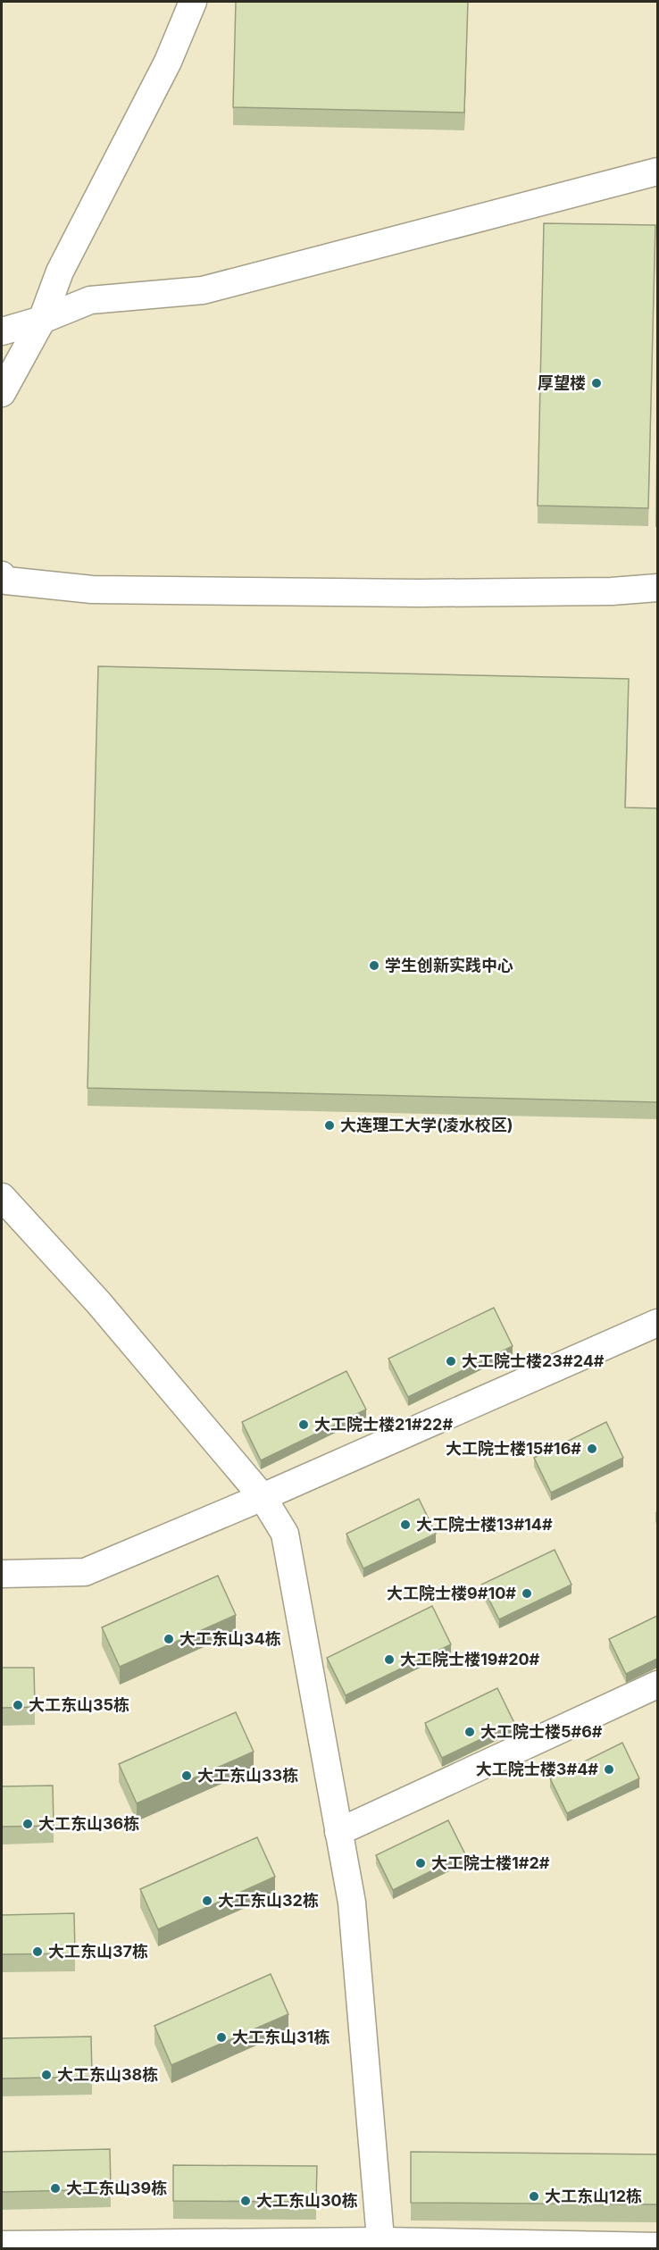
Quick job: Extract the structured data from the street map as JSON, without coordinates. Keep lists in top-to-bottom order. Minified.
{"places":["厚望楼","学生创新实践中心","大连理工大学(凌水校区)","大工院士楼23#24#","大工院士楼21#22#","大工院士楼15#16#","大工院士楼13#14#","大工院士楼9#10#","大工东山34栋","大工院士楼19#20#","大工东山35栋","大工院士楼5#6#","大工院士楼3#4#","大工东山33栋","大工东山36栋","大工院士楼1#2#","大工东山32栋","大工东山37栋","大工东山31栋","大工东山38栋","大工东山39栋","大工东山12栋","大工东山30栋"]}
